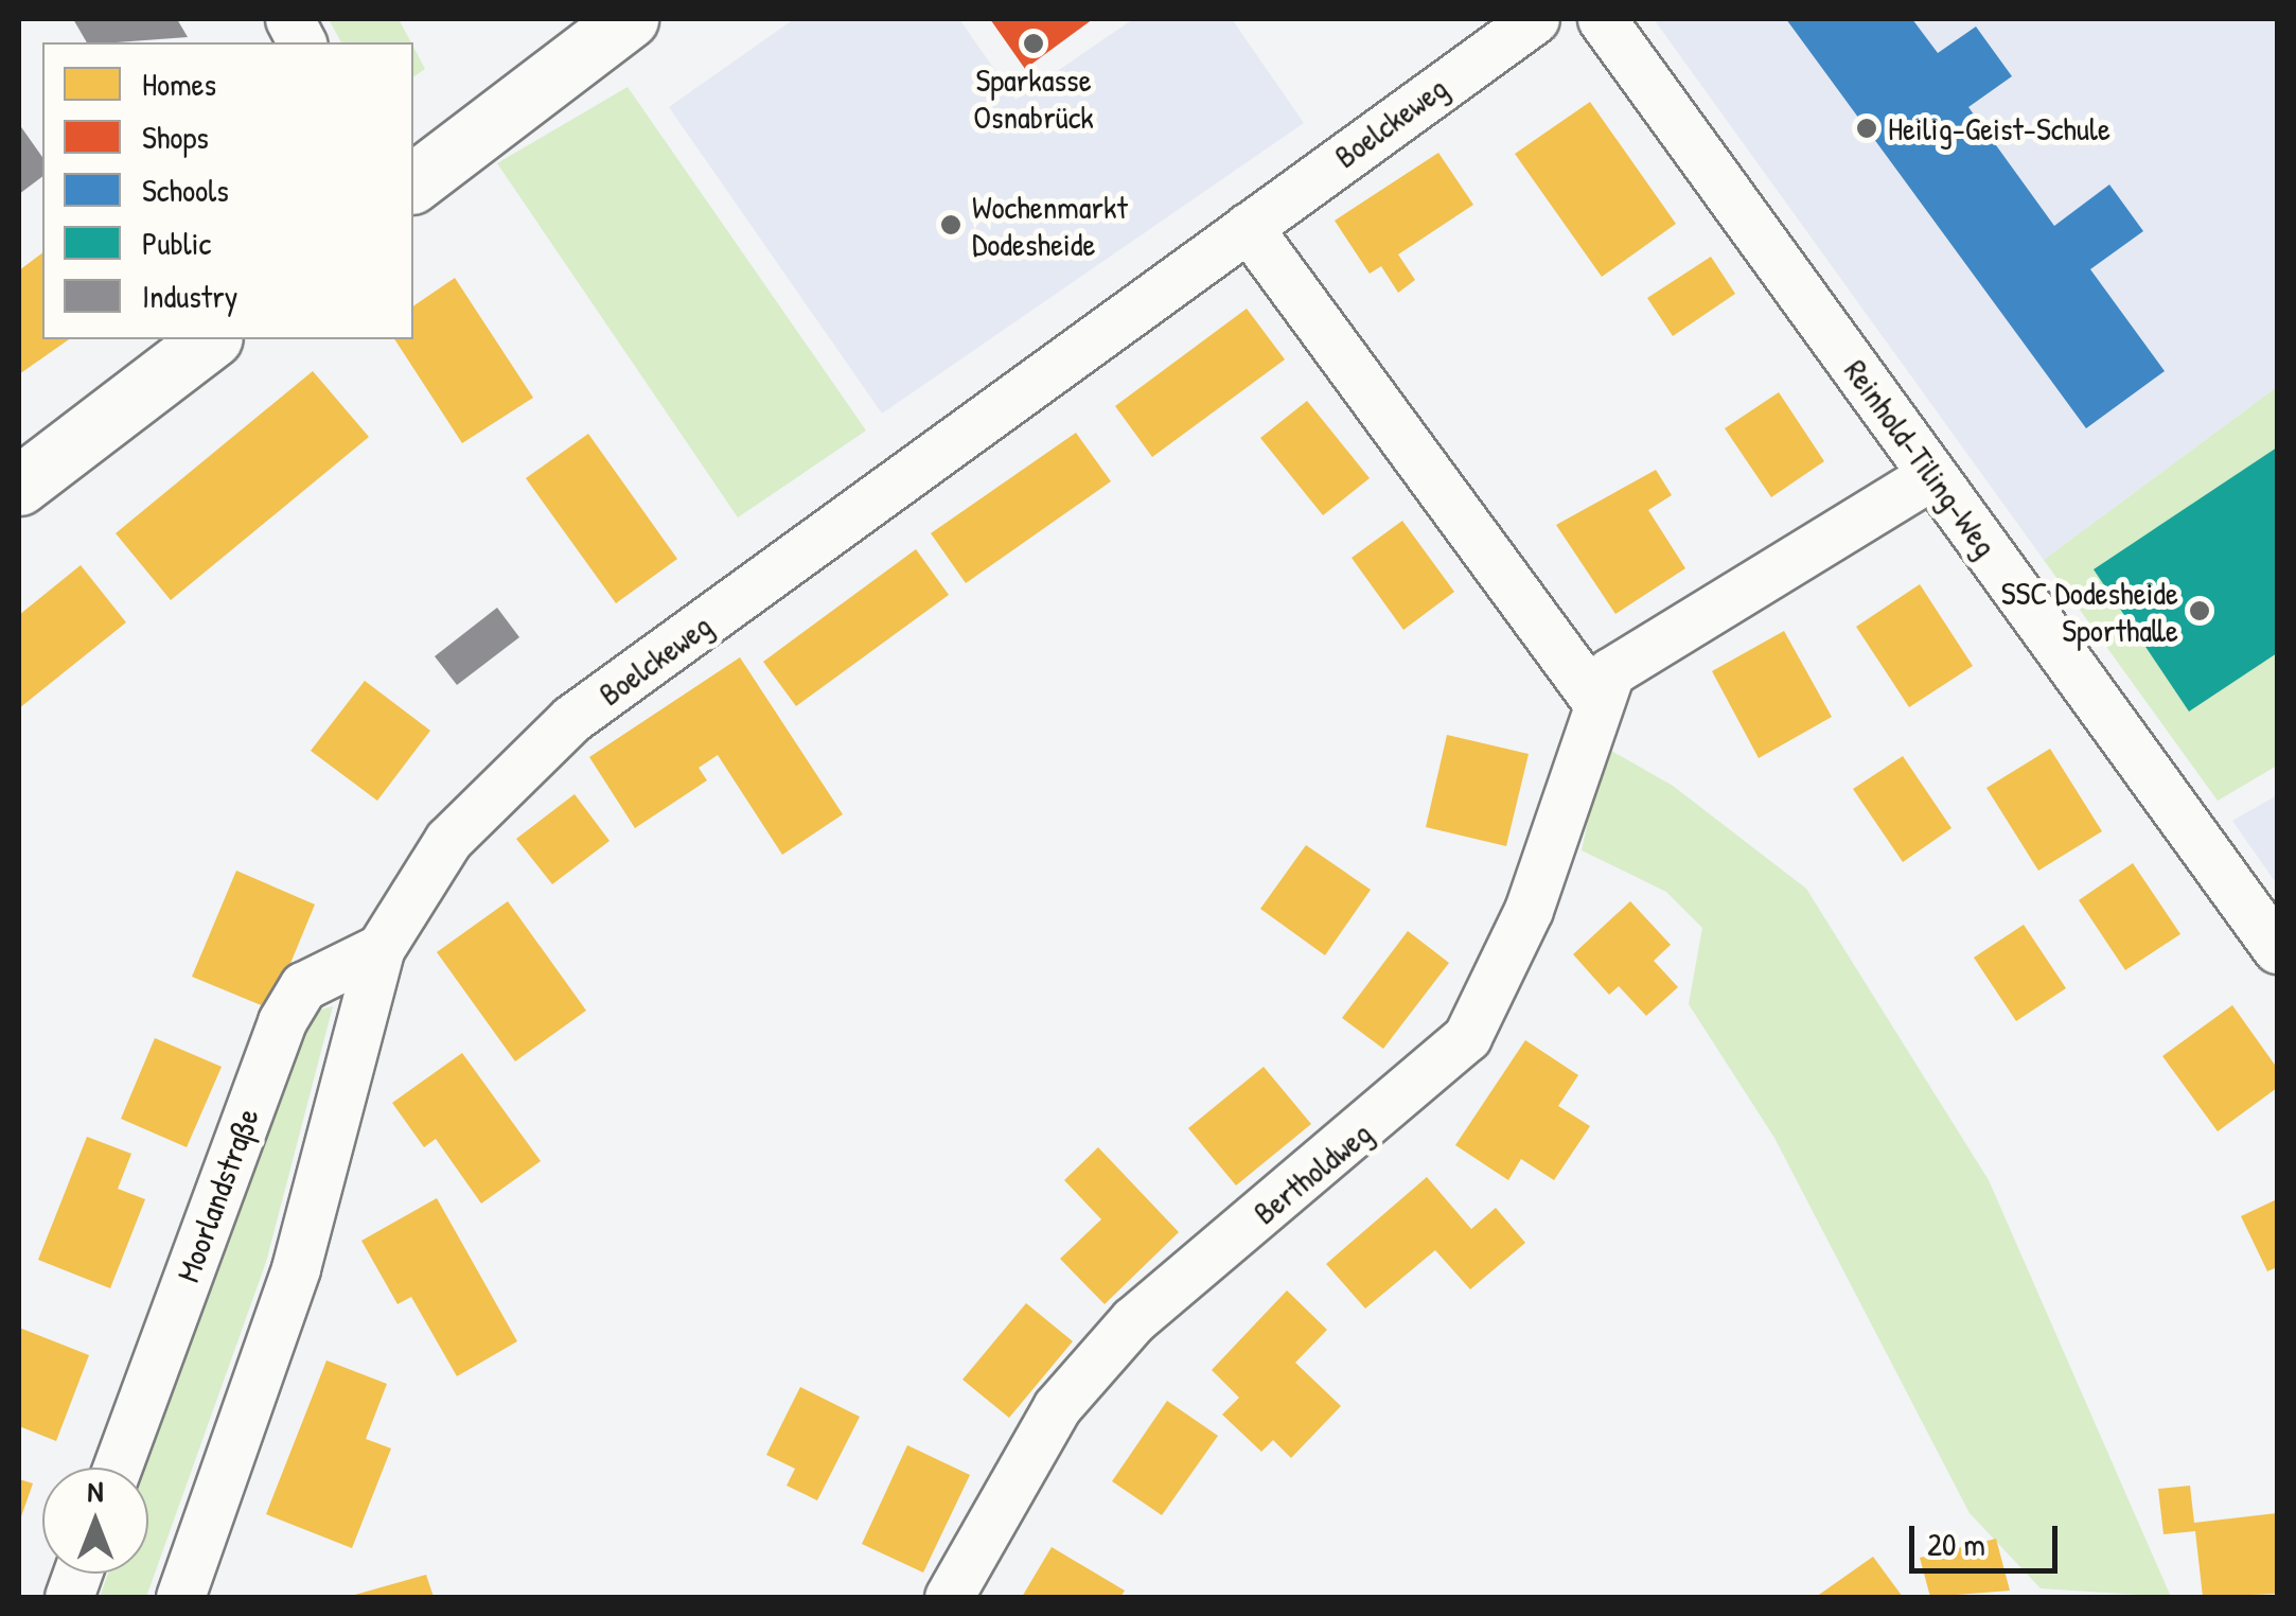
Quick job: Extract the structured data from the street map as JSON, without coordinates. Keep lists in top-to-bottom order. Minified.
{"streets":{"street":["Boelckeweg","Reinhold-Tiling-Weg","Bertholdweg","Moorlandstraße"]},"crossings":[["Boelckeweg","Moorlandstraße"],["Reinhold-Tiling-Weg","Bertholdweg"]],"places":["Sparkasse Osnabrück","Heilig-Geist-Schule","Wochenmarkt Dodesheide","SSC Dodesheide Sporthalle"],"legend":["Homes","Shops","Schools","Public","Industry"],"scale_bar":"20 m","north":"top"}
